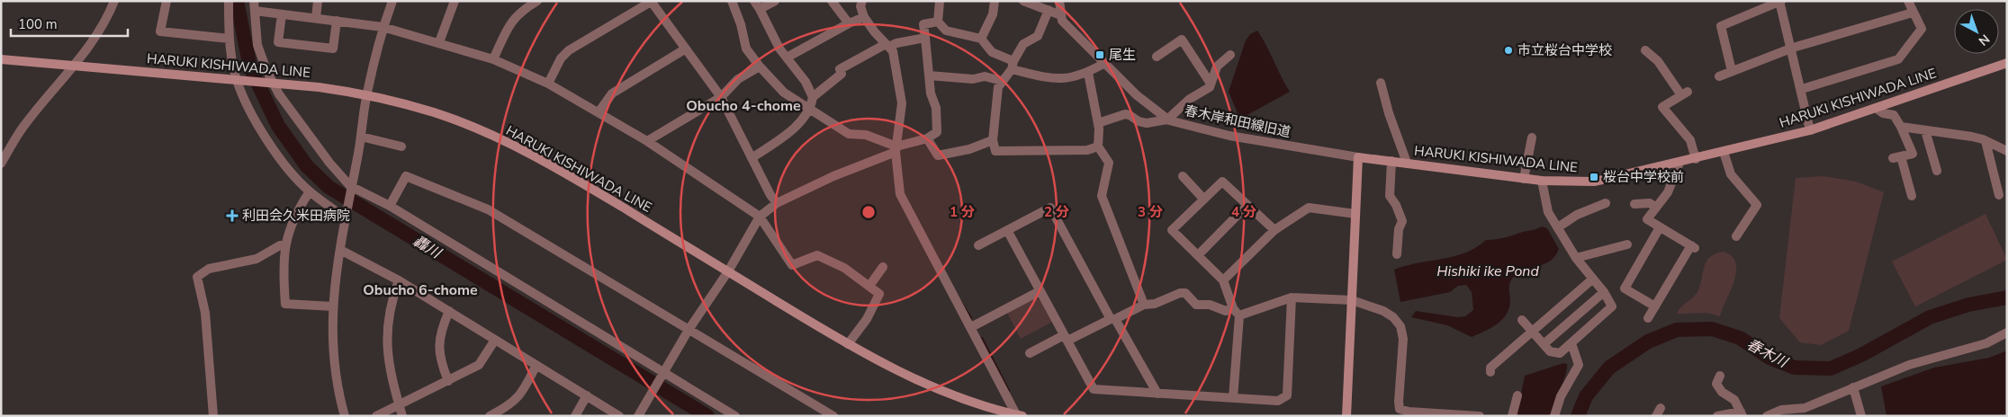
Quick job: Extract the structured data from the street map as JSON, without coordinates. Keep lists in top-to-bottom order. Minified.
{"streets":{"main road":["HARUKI KISHIWADA LINE"],"street":["春木岸和田線旧道"]},"crossings":[["HARUKI KISHIWADA LINE","春木岸和田線旧道"]],"districts":["Obucho 4-chome","Obucho 6-chome"],"water":["轟川","Hishiki ike Pond","春木川"],"places":{"other":["市立桜台中学校"],"transit":["尾生","桜台中学校前"],"health":["利田会久米田病院"]},"scale_bar":"100 m","north":"bottom right","rings":["1 分","2 分","3 分","4 分"]}
